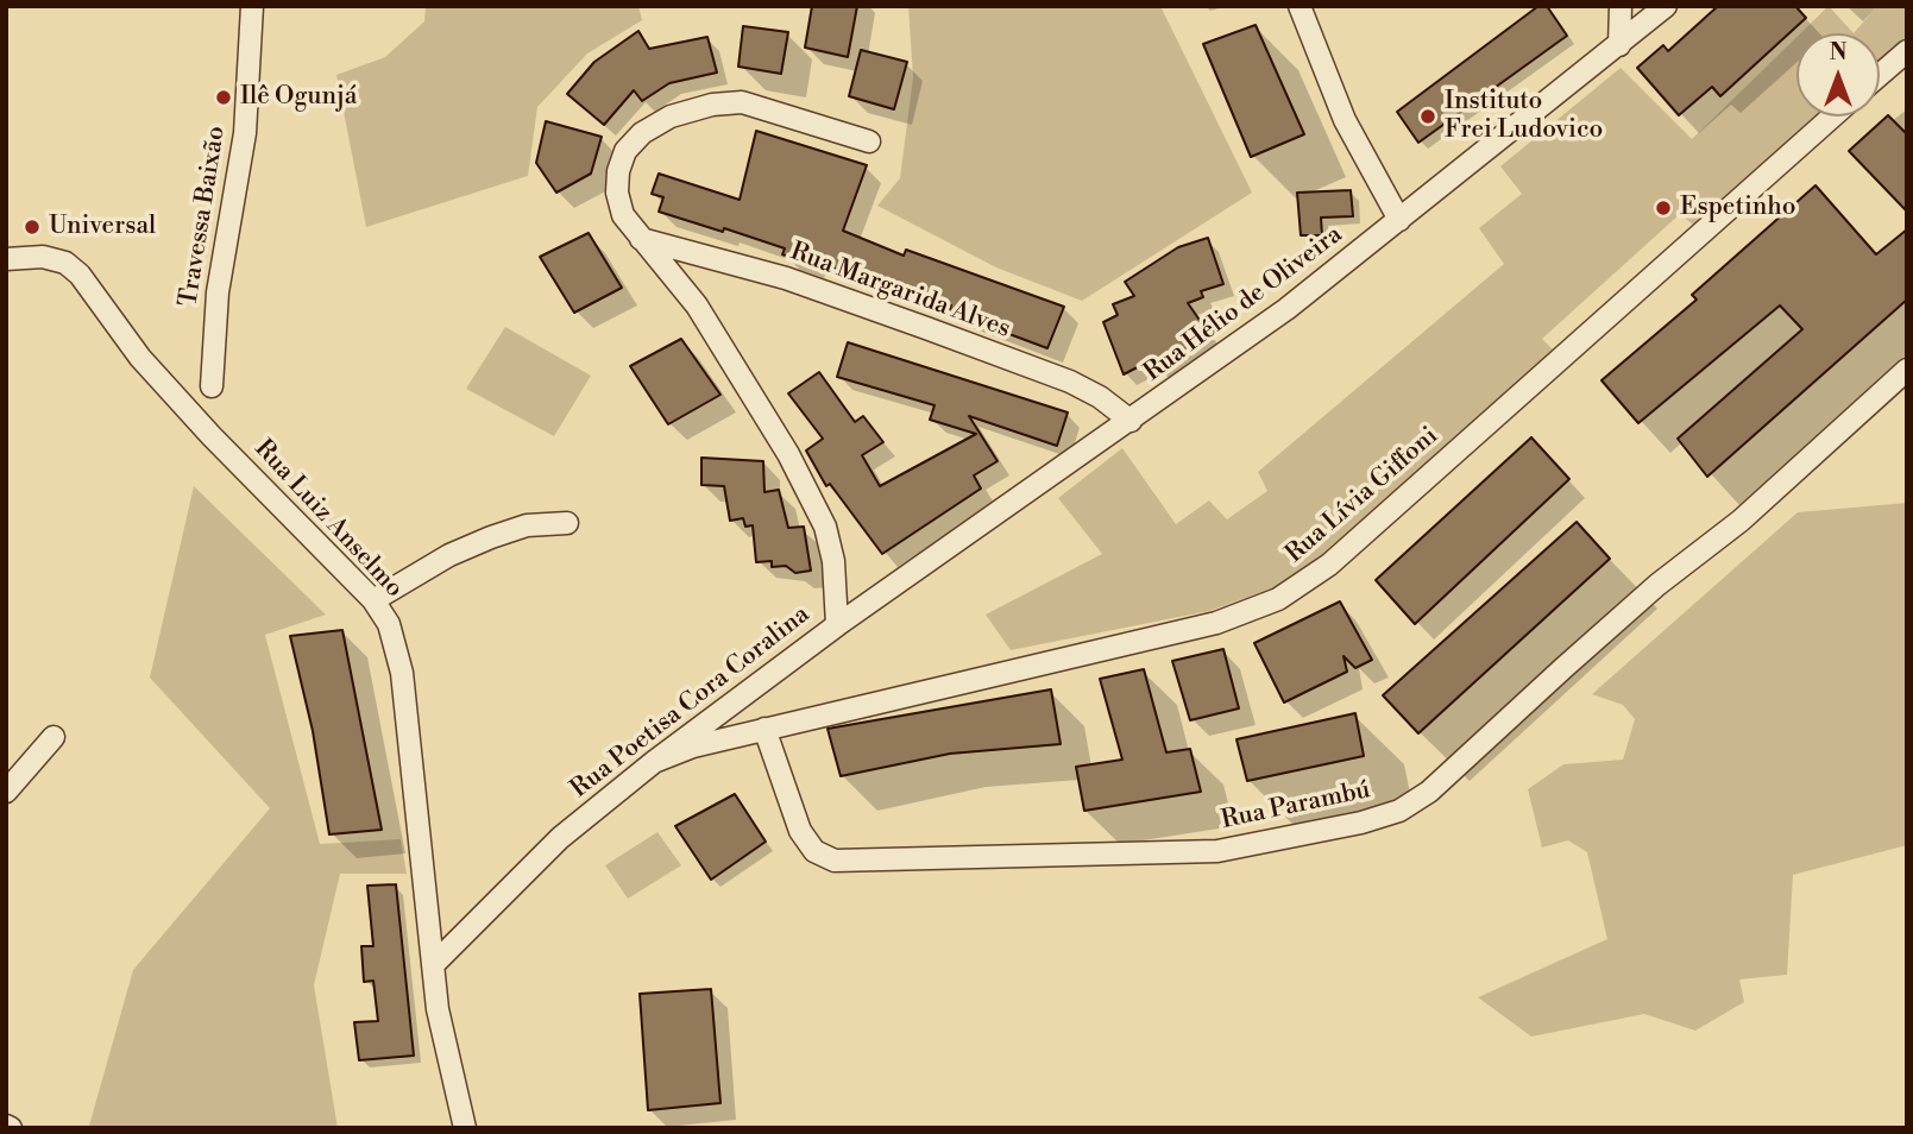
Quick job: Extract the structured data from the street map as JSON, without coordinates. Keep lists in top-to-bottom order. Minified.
{"streets":{"street":["Travessa Baixão","Rua Margarida Alves","Rua Hélio de Oliveira","Rua Lívia Giffoni","Rua Luiz Anselmo","Rua Poetisa Cora Coralina","Rua Parambú"]},"crossings":[["Rua Margarida Alves","Rua Hélio de Oliveira"],["Rua Margarida Alves","Rua Poetisa Cora Coralina"],["Rua Hélio de Oliveira","Rua Poetisa Cora Coralina"],["Rua Lívia Giffoni","Rua Poetisa Cora Coralina"],["Rua Lívia Giffoni","Rua Parambú"],["Rua Luiz Anselmo","Rua Poetisa Cora Coralina"]],"places":["Ilê Ogunjá","Instituto Frei Ludovico","Espetinho","Universal"],"north":"top"}
